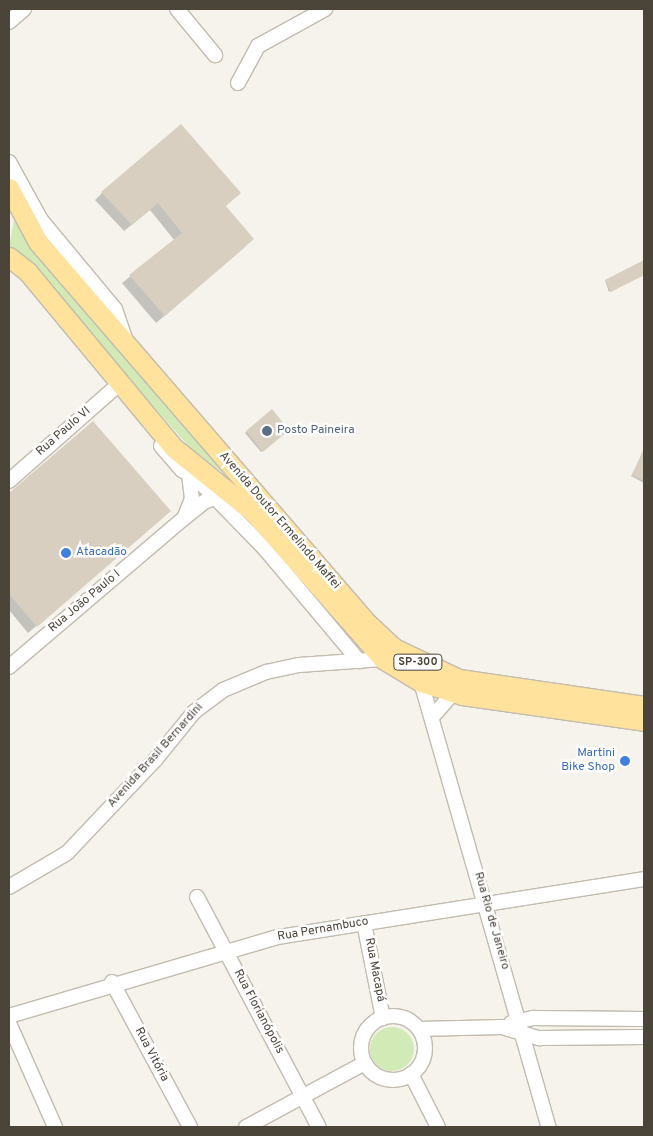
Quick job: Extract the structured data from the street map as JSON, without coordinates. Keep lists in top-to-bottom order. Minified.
{"streets":{"main road":["Avenida Doutor Ermelindo Maffei","SP-300"],"street":["Rua Paulo VI","Rua João Paulo I","Avenida Brasil Bernardini","Rua Rio de Janeiro","Rua Pernambuco","Rua Macapá","Rua Florianópolis","Rua Vitória"]},"crossings":[["Rua Paulo VI","Avenida Doutor Ermelindo Maffei"],["Avenida Doutor Ermelindo Maffei","Rua João Paulo I"],["Avenida Doutor Ermelindo Maffei","Avenida Brasil Bernardini"],["Avenida Doutor Ermelindo Maffei","Rua Rio de Janeiro"],["Rua Rio de Janeiro","Rua Pernambuco"],["Rua Pernambuco","Rua Macapá"],["Rua Pernambuco","Rua Florianópolis"],["Rua Pernambuco","Rua Vitória"]],"places":["Posto Paineira","Atacadão","Martini Bike Shop"]}
